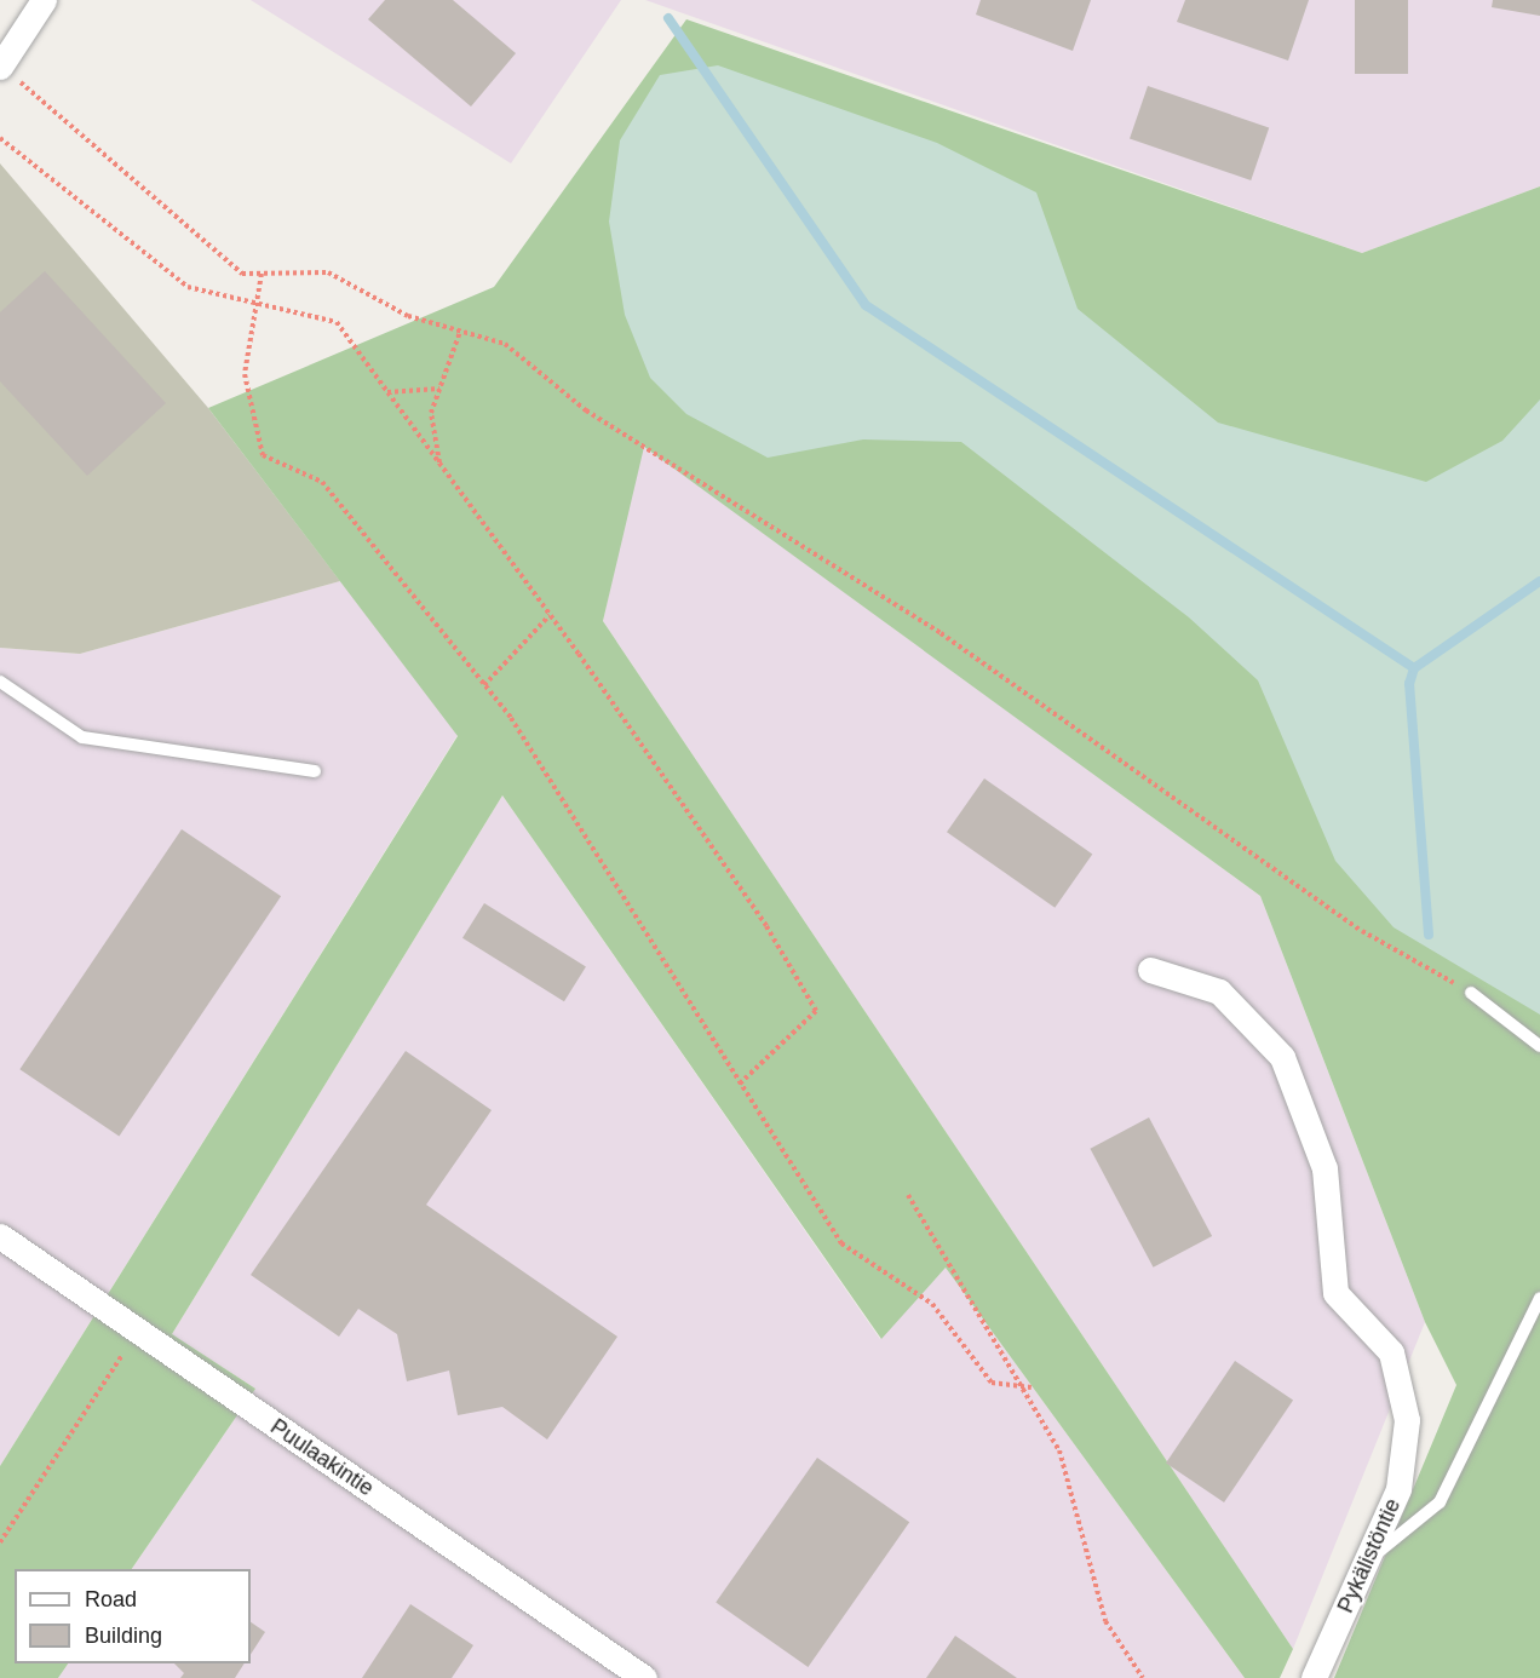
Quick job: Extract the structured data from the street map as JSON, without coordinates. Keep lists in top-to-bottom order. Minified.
{"streets":{"street":["Puulaakintie","Pykälistöntie"]},"legend":["Road","Building"]}
